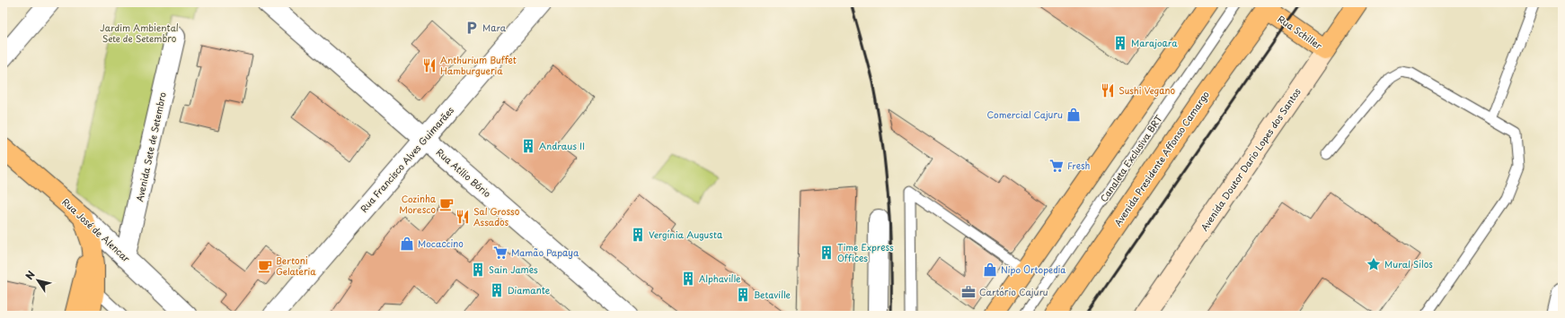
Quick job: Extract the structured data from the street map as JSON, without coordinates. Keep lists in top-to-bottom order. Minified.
{"streets":{"main road":["Rua Schiller","Avenida Presidente Affonso Camargo","Avenida Doutor Dario Lopes dos Santos","Rua José de Alencar"],"street":["Avenida Sete de Setembro","Rua Francisco Alves Guimarães","Rua Atílio Bório"],"lane":["Canaleta Exclusiva BRT"]},"crossings":[["Rua Schiller","Avenida Presidente Affonso Camargo"],["Rua Schiller","Avenida Doutor Dario Lopes dos Santos"],["Avenida Sete de Setembro","Rua José de Alencar"],["Rua Francisco Alves Guimarães","Rua Atílio Bório"]],"parks":["Jardim Ambiental Sete de Setembro"],"places":{"parking":["Mara"],"building":["Marajoara","Andraus II","Vergínia Augusta","Time Express Offices","Sain James","Alphaville","Diamante","Betaville"],"restaurant":["Anthurium Buffet Hamburgueria","Sushi Vegano","Sal Grosso Assados"],"shop":["Comercial Cajuru","Mocaccino","Nipo Ortopedia"],"supermarket":["Fresh","Mamão Papaya"],"cafe":["Cozinha Moresco","Bertoni Gelateria"],"place":["Mural Silos"],"office":["Cartório Cajuru"]},"north":"top left"}
